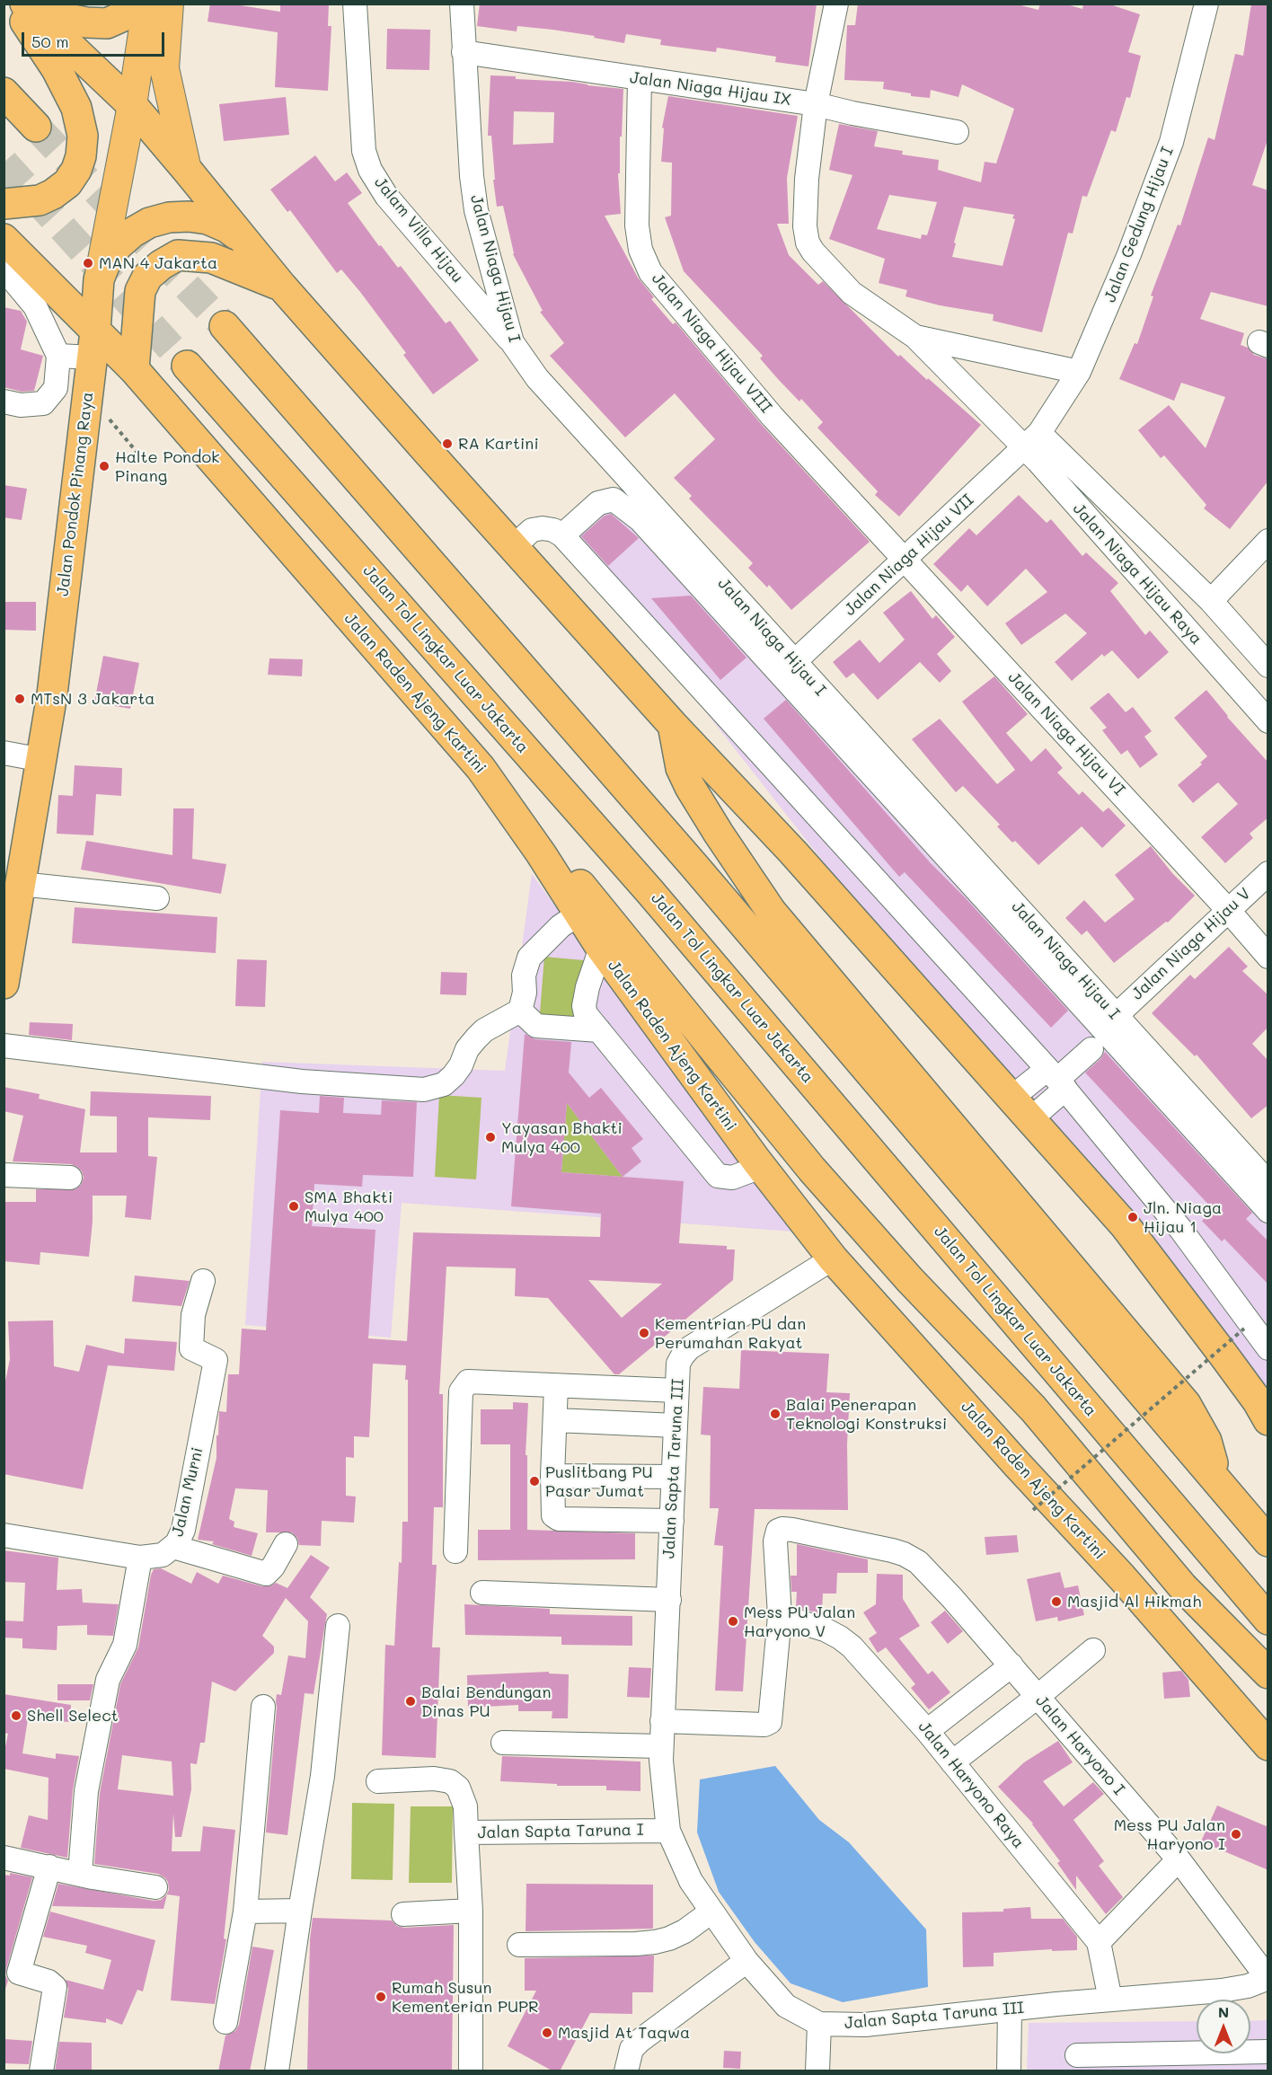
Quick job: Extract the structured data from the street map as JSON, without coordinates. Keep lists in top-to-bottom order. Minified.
{"streets":{"highway":["Jalan Pondok Pinang Raya","Jalan Tol Lingkar Luar Jakarta","Jalan Raden Ajeng Kartini"],"street":["Jalan Niaga Hijau IX","Jalan Gedung Hijau I","Jalam Villa Hijau","Jalan Niaga Hijau I","Jalan Niaga Hijau VIII","Jalan Niaga Hijau VII","Jalan Niaga Hijau Raya","Jalan Niaga Hijau VI","Jalan Niaga Hijau V","Jalan Sapta Taruna III","Jalan Murni","Jalan Haryono I","Jalan Haryono Raya","Jalan Sapta Taruna I"]},"crossings":[["Jalan Niaga Hijau IX","Jalan Niaga Hijau I"],["Jalan Niaga Hijau IX","Jalan Niaga Hijau VIII"],["Jalan Gedung Hijau I","Jalan Niaga Hijau VII"],["Jalan Gedung Hijau I","Jalan Niaga Hijau Raya"],["Jalam Villa Hijau","Jalan Niaga Hijau I"],["Jalan Niaga Hijau I","Jalan Niaga Hijau VII"],["Jalan Niaga Hijau I","Jalan Niaga Hijau V"],["Jalan Niaga Hijau VIII","Jalan Niaga Hijau VII"],["Jalan Niaga Hijau VIII","Jalan Niaga Hijau VI"],["Jalan Pondok Pinang Raya","Jalan Raden Ajeng Kartini"],["Jalan Niaga Hijau VII","Jalan Niaga Hijau Raya"],["Jalan Niaga Hijau VII","Jalan Niaga Hijau VI"],["Jalan Raden Ajeng Kartini","Jalan Sapta Taruna III"],["Jalan Niaga Hijau VI","Jalan Niaga Hijau V"],["Jalan Sapta Taruna III","Jalan Haryono I"],["Jalan Sapta Taruna III","Jalan Haryono Raya"],["Jalan Sapta Taruna III","Jalan Sapta Taruna I"],["Jalan Haryono I","Jalan Haryono Raya"]],"places":["MAN 4 Jakarta","RA Kartini","Halte Pondok Pinang","MTsN 3 Jakarta","Yayasan Bhakti Mulya 400","SMA Bhakti Mulya 400","Jln. Niaga Hijau 1","Kementrian PU dan Perumahan Rakyat","Balai Penerapan Teknologi Konstruksi","Puslitbang PU Pasar Jumat","Masjid Al Hikmah","Mess PU Jalan Haryono V","Balai Bendungan Dinas PU","Shell Select","Mess PU Jalan Haryono I","Rumah Susun Kementerian PUPR","Masjid At Taqwa"],"scale_bar":"50 m","north":"top"}
